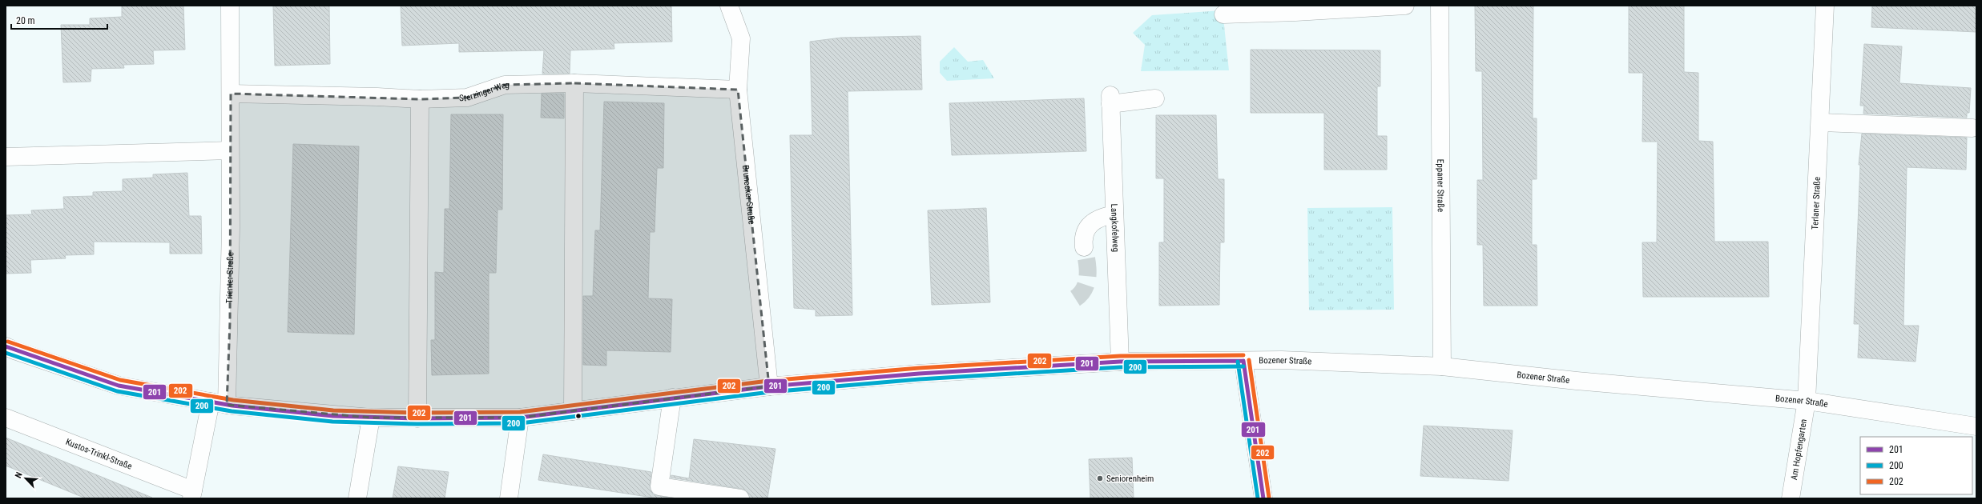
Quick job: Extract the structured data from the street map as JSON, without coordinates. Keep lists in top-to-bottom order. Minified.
{"streets":{"street":["Sterzinger Weg","Eppaner Straße","Brunecker Straße","Terlaner Straße","Langkofelweg","Trienter Straße","Bozener Straße","Am Hopfengarten","Kustos-Trinkl-Straße"]},"crossings":[["Sterzinger Weg","Brunecker Straße"],["Sterzinger Weg","Trienter Straße"],["Eppaner Straße","Bozener Straße"],["Brunecker Straße","Bozener Straße"],["Terlaner Straße","Bozener Straße"],["Terlaner Straße","Am Hopfengarten"],["Langkofelweg","Bozener Straße"],["Trienter Straße","Bozener Straße"],["Trienter Straße","Kustos-Trinkl-Straße"],["Bozener Straße","Am Hopfengarten"],["Bozener Straße","Kustos-Trinkl-Straße"]],"places":["Seniorenheim"],"lines":["transit line 202","transit line 201","transit line 200"],"legend":["201","200","202"],"scale_bar":"20 m","north":"top left"}
